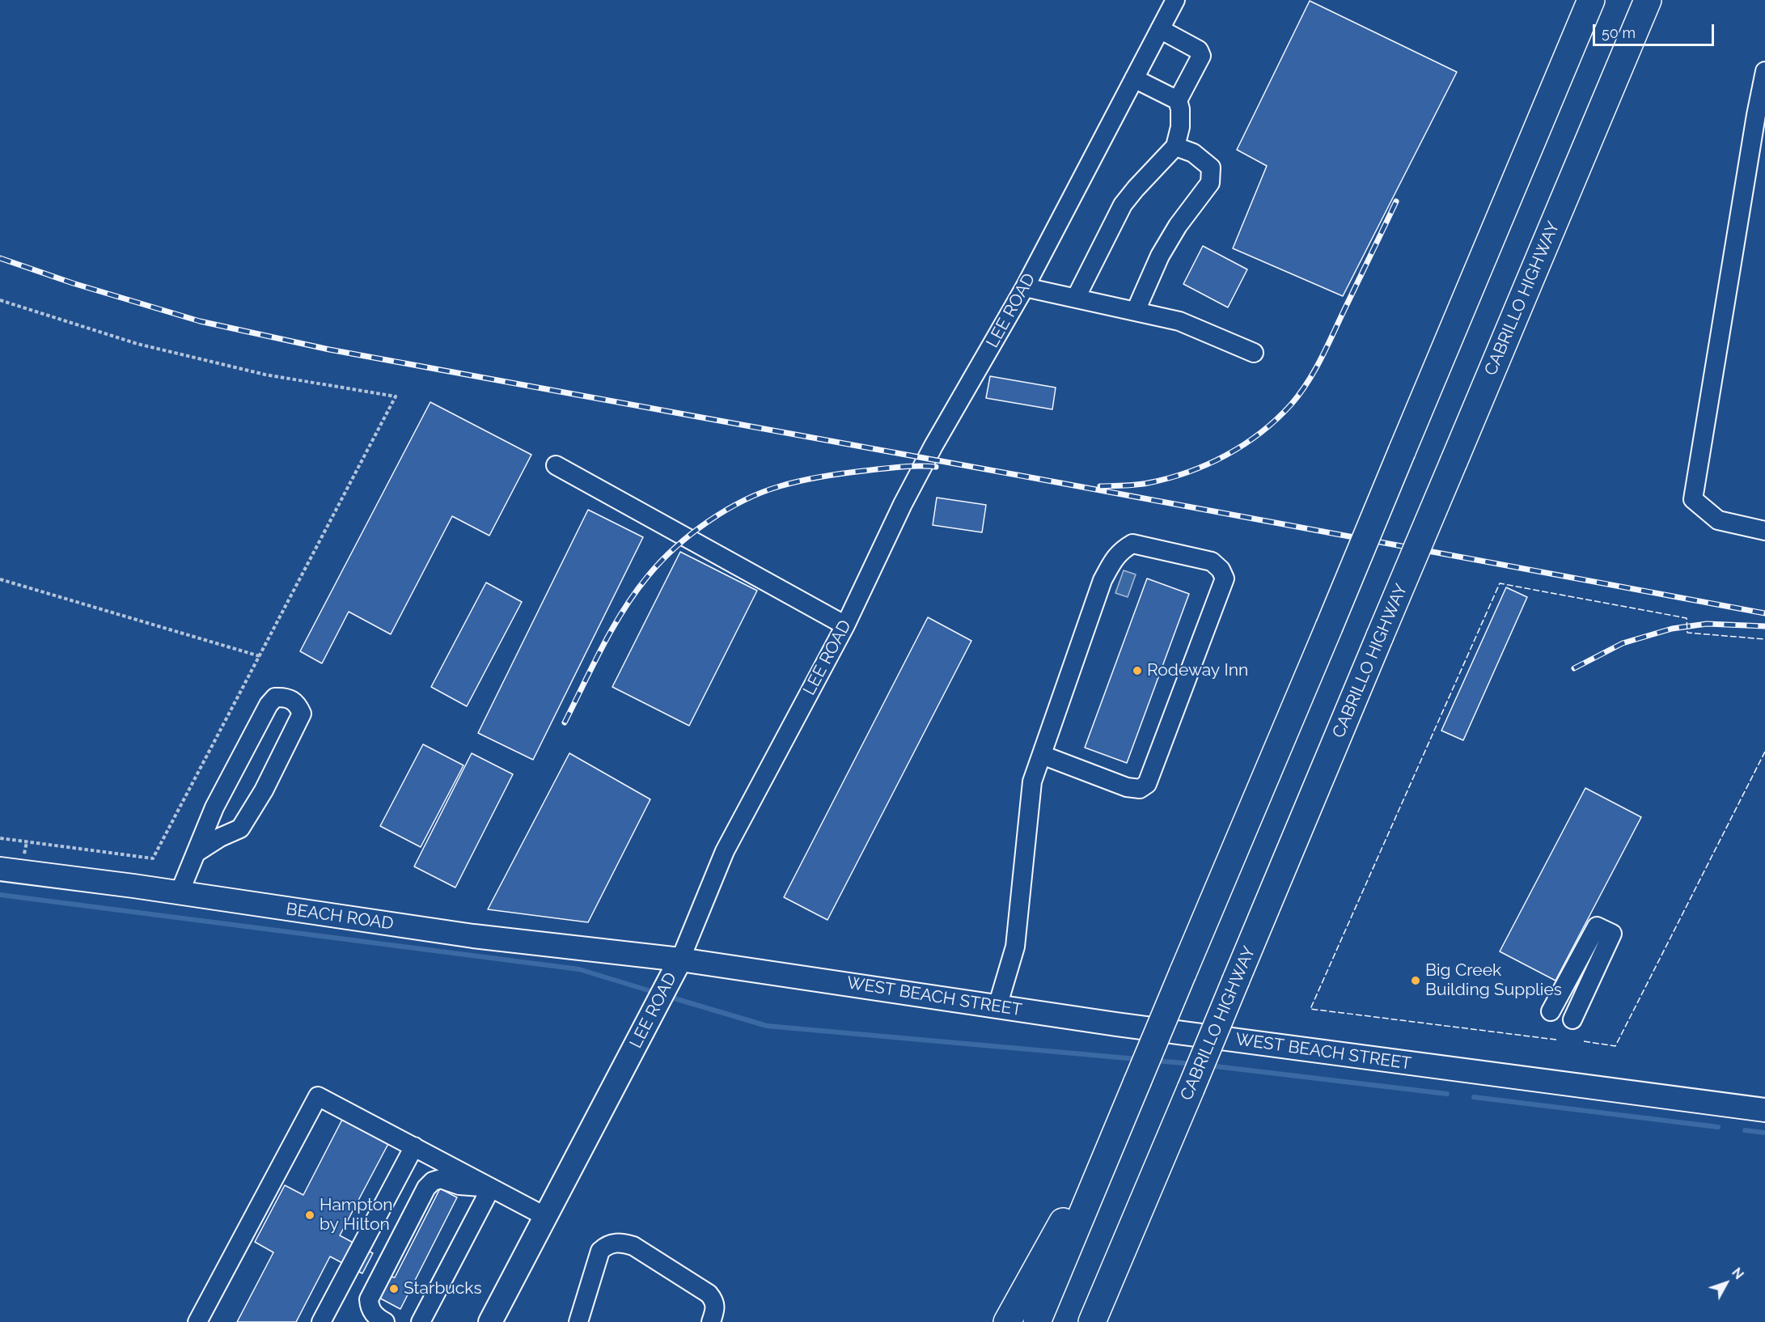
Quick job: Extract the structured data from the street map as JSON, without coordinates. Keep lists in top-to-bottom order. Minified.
{"streets":{"highway":["CABRILLO HIGHWAY"],"main road":["LEE ROAD","BEACH ROAD","WEST BEACH STREET"]},"crossings":[["LEE ROAD","BEACH ROAD"],["LEE ROAD","WEST BEACH STREET"],["BEACH ROAD","WEST BEACH STREET"]],"places":["Rodeway Inn","Big Creek Building Supplies","Hampton by Hilton","Starbucks"],"scale_bar":"50 m","north":"top right"}
